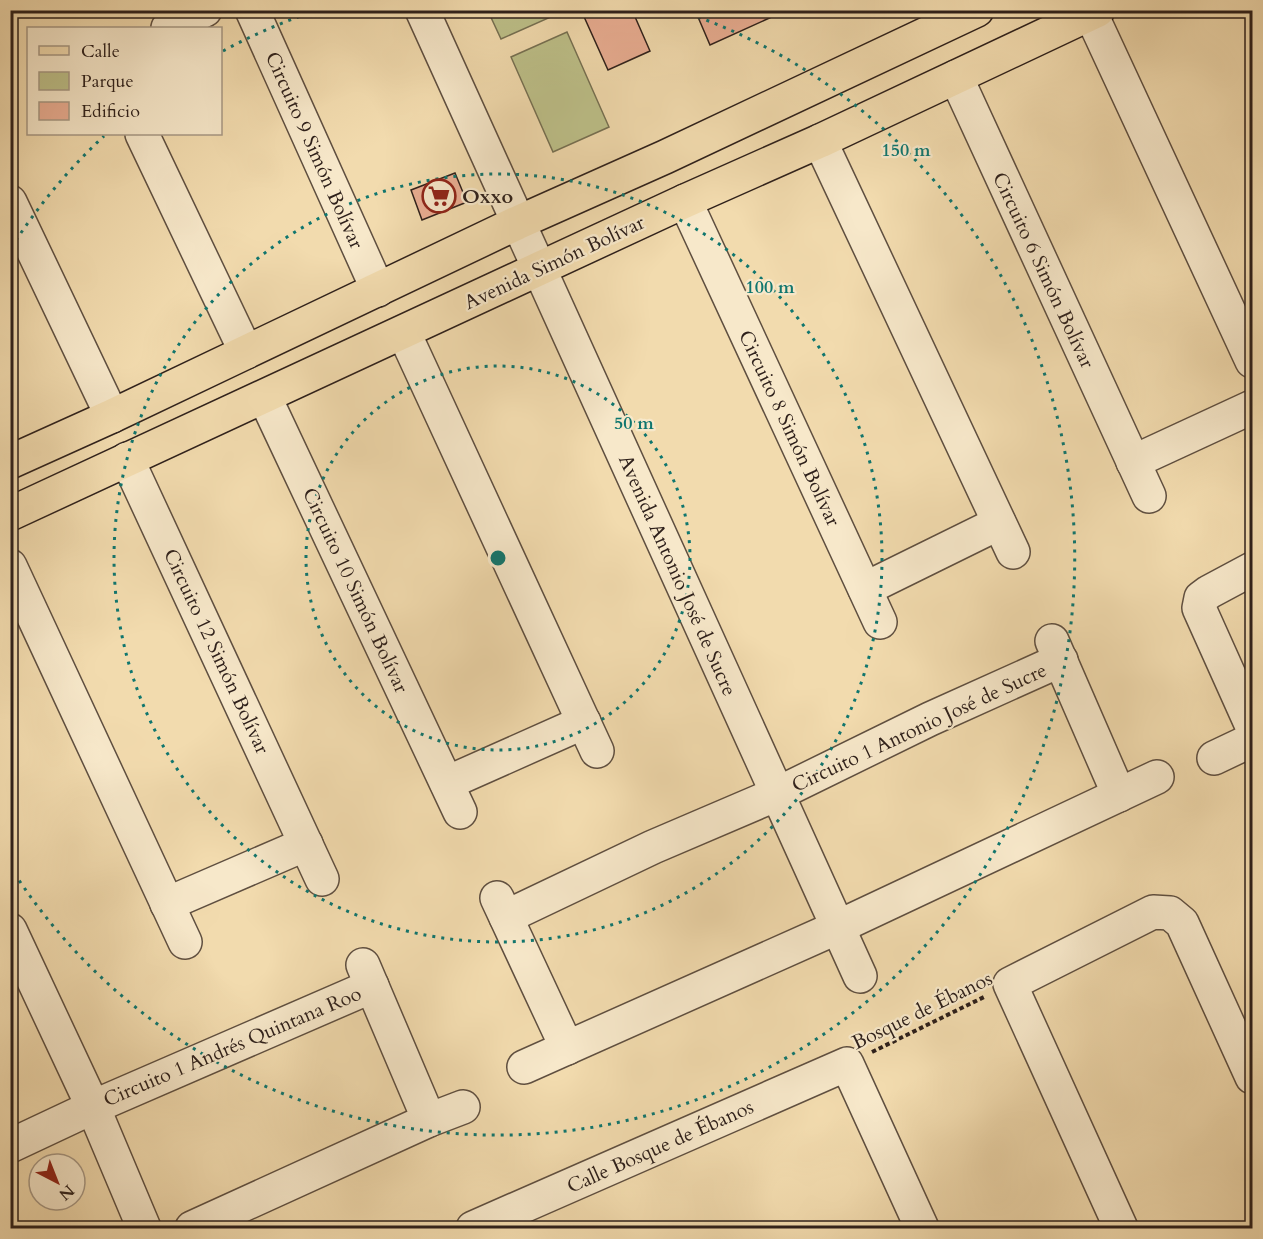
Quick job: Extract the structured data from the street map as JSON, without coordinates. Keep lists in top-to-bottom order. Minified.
{"streets":{"main road":["Avenida Simón Bolívar"],"street":["Circuito 9 Simón Bolívar","Circuito 6 Simón Bolívar","Circuito 8 Simón Bolívar","Avenida Antonio José de Sucre","Circuito 10 Simón Bolívar","Circuito 12 Simón Bolívar","Circuito 1 Antonio José de Sucre","Circuito 1 Andrés Quintana Roo","Calle Bosque de Ébanos"],"path":["Bosque de Ébanos"]},"crossings":[["Avenida Simón Bolívar","Circuito 6 Simón Bolívar"],["Avenida Simón Bolívar","Circuito 8 Simón Bolívar"],["Avenida Simón Bolívar","Avenida Antonio José de Sucre"],["Avenida Simón Bolívar","Circuito 10 Simón Bolívar"],["Avenida Simón Bolívar","Circuito 12 Simón Bolívar"],["Avenida Antonio José de Sucre","Circuito 1 Antonio José de Sucre"],["Bosque de Ébanos","Calle Bosque de Ébanos"]],"places":{"supermarket":["Oxxo"]},"legend":["Calle","Parque","Edificio"],"north":"bottom right","rings":["150 m","100 m","50 m"]}
